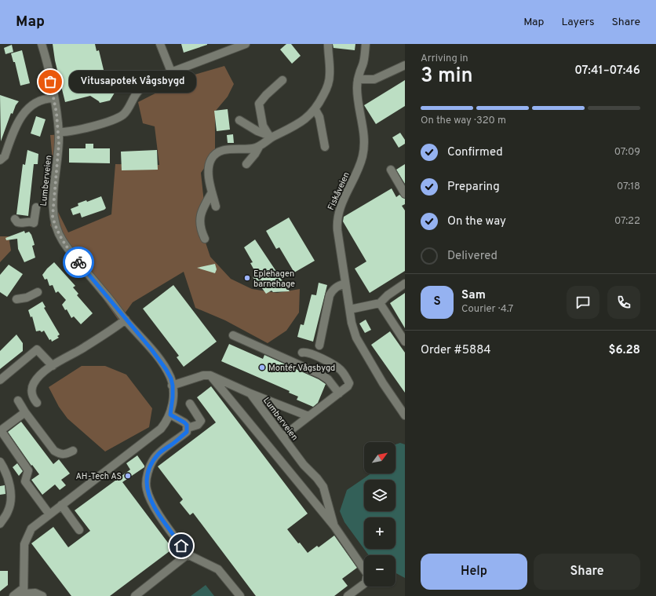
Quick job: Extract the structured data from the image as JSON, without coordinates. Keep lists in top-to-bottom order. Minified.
{"streets":{"street":["Lumberveien","Fiskåveien"]},"places":["Vitusapotek Vågsbygd","Eplehagen barnehage","Montér Vågsbygd","AH-Tech AS"],"north":"top right","page":{"header":"Map","nav":["Map","Layers","Share"],"heading":["3 min","Arriving in","07:41–07:46"],"panel":["Sam","Courier · 4.7","Order #5884","$6.28"],"bubble":"Vitusapotek Vågsbygd","bar":"On the way · 320 m","list":[["Confirmed","07:09"],["Preparing","07:18"],["On the way","07:22"],"Delivered"],"round":"S","map_buttons":["+","−"],"buttons":["Help","Share"]}}
